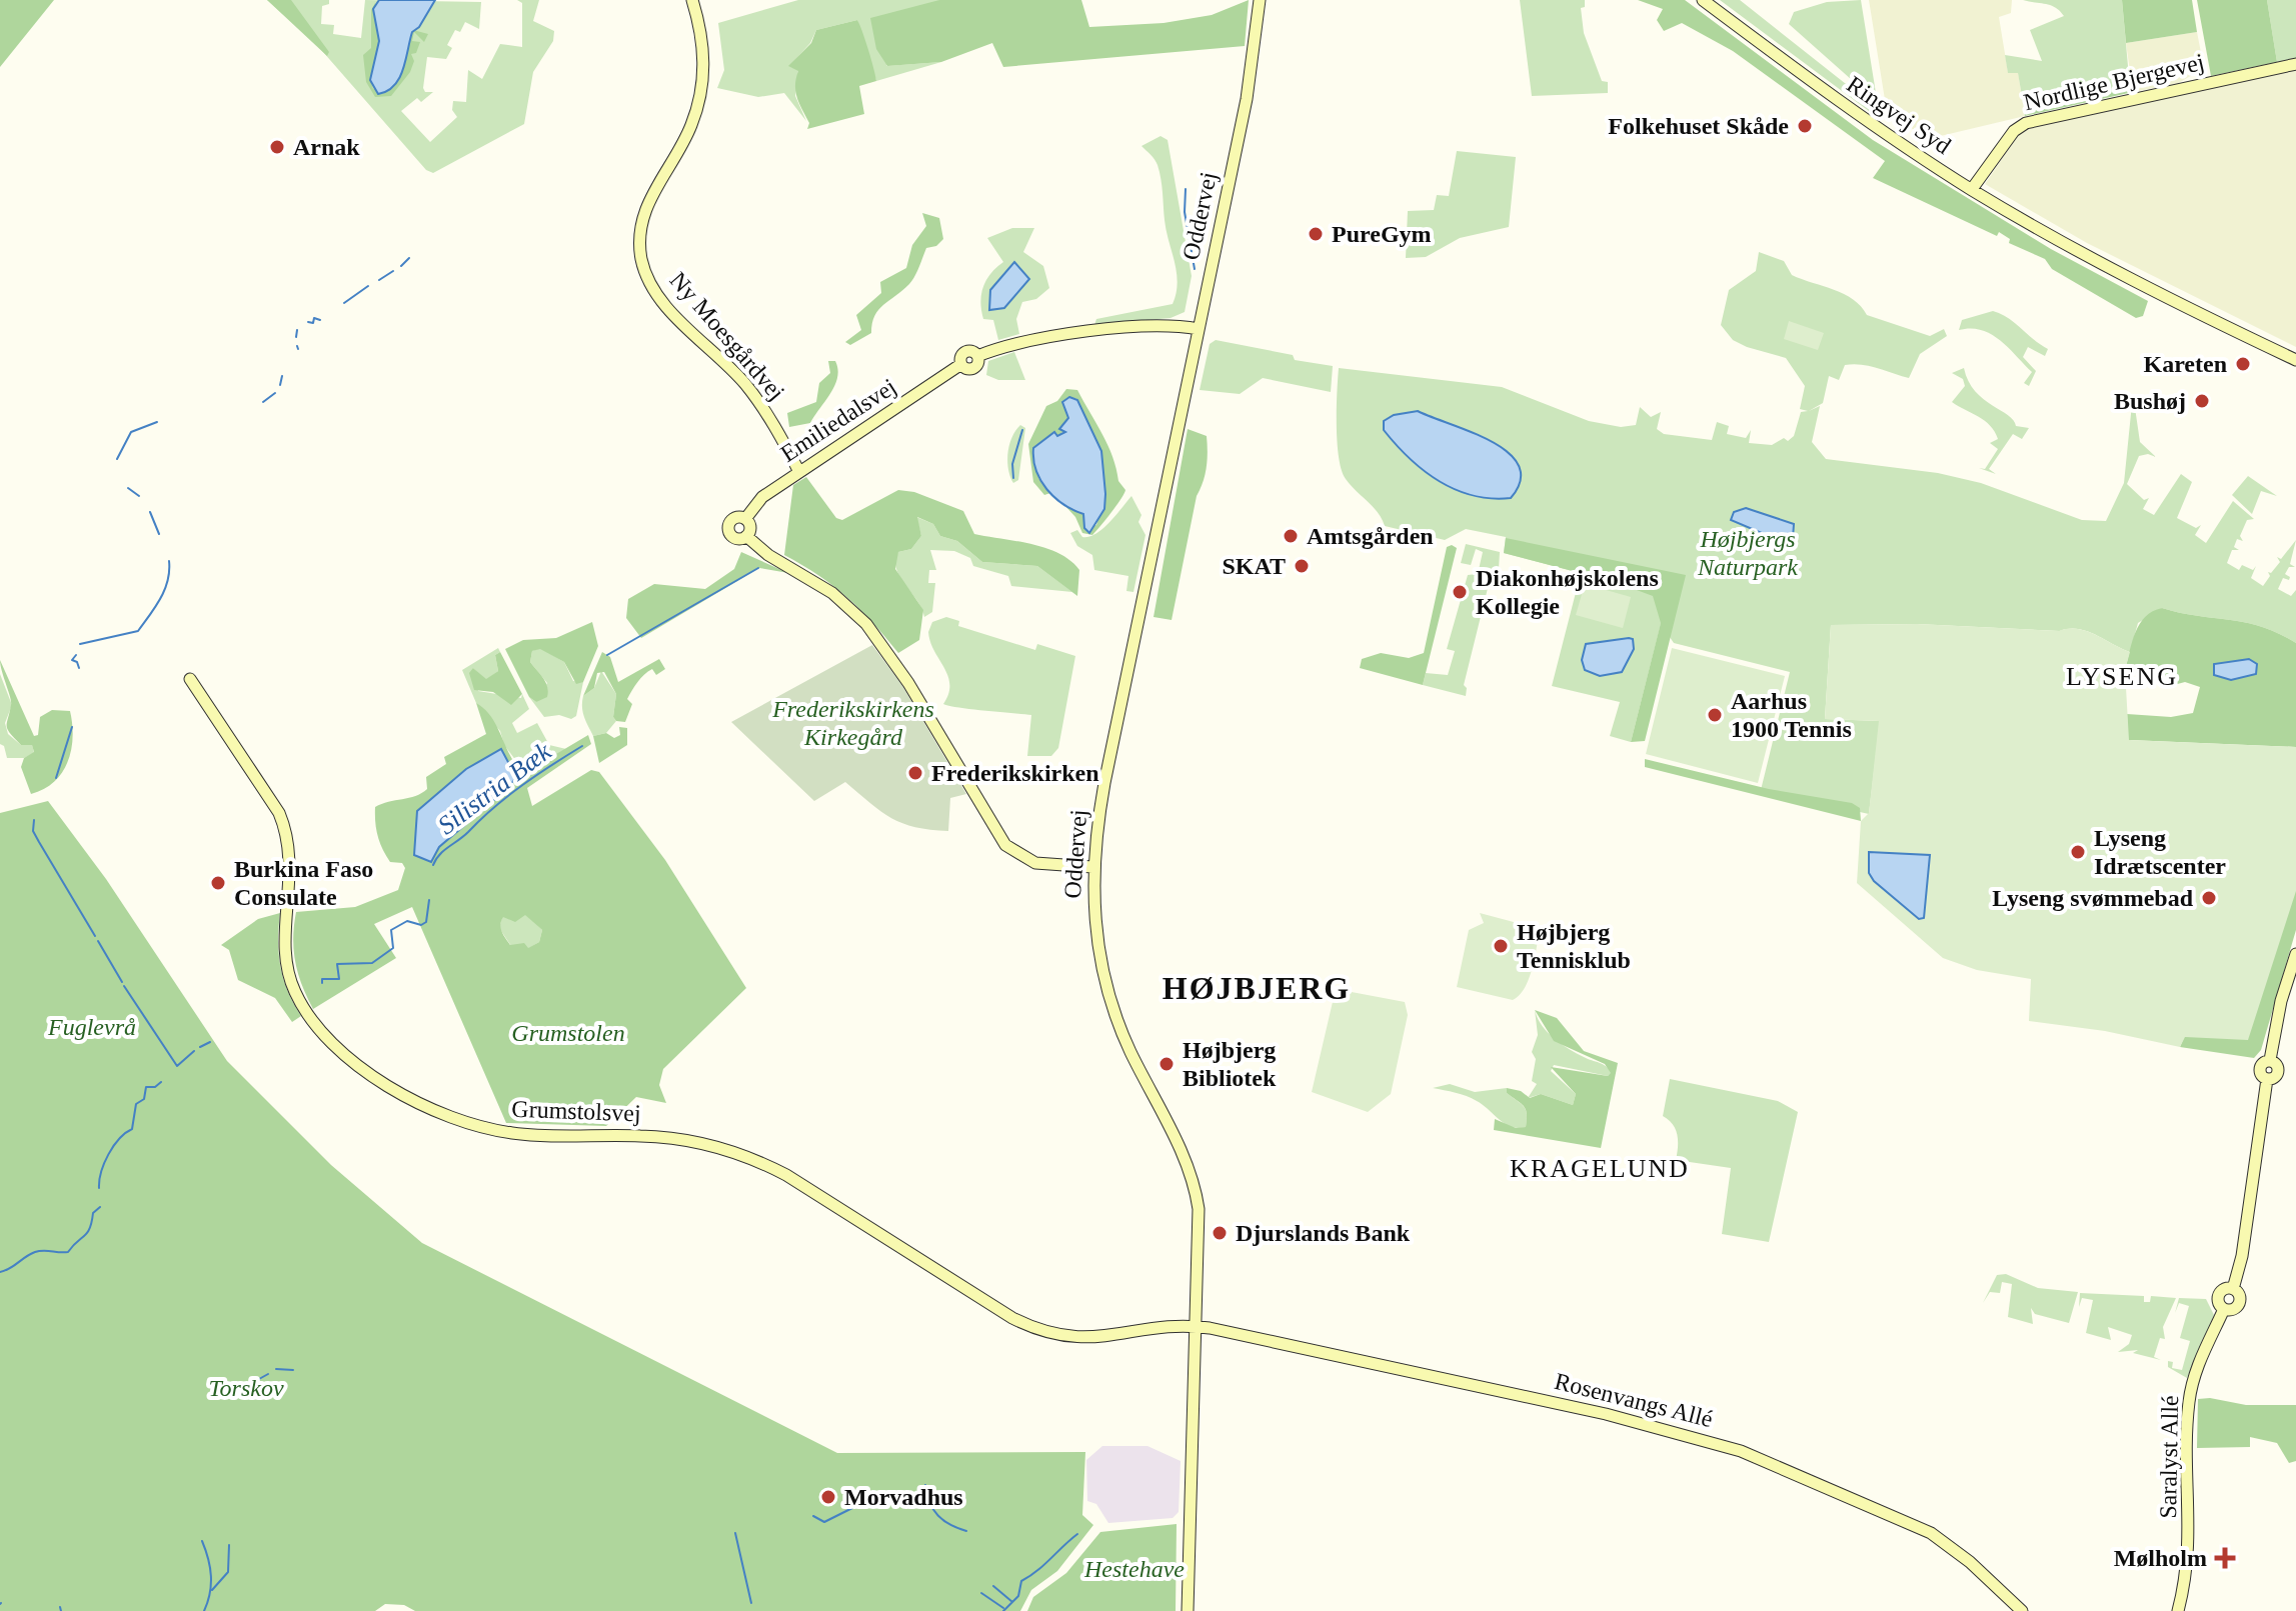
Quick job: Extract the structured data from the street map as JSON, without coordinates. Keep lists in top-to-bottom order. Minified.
{"streets":{"street":["Nordlige Bjergevej","Ringvej Syd","Oddervej","Ny Moesgårdvej","Emiliedalsvej","Grumstolsvej","Rosenvangs Allé","Saralyst Allé"]},"crossings":[["Nordlige Bjergevej","Ringvej Syd"],["Oddervej","Emiliedalsvej"],["Oddervej","Grumstolsvej"],["Oddervej","Rosenvangs Allé"],["Ny Moesgårdvej","Emiliedalsvej"],["Grumstolsvej","Rosenvangs Allé"]],"districts":["LYSENG","HØJBJERG","KRAGELUND"],"water":["Silistria Bæk"],"parks":["Højbjergs Naturpark","Frederikskirkens Kirkegård","Fuglevrå","Grumstolen","Torskov","Hestehave"],"places":{"other":["Folkehuset Skåde","Arnak","PureGym","Kareten","Bushøj","Amtsgården","SKAT","Diakonhøjskolens Kollegie","Aarhus 1900 Tennis","Frederikskirken","Lyseng Idrætscenter","Burkina Faso Consulate","Lyseng svømmebad","Højbjerg Tennisklub","Højbjerg Bibliotek","Djurslands Bank","Morvadhus"],"health":["Mølholm"]}}
